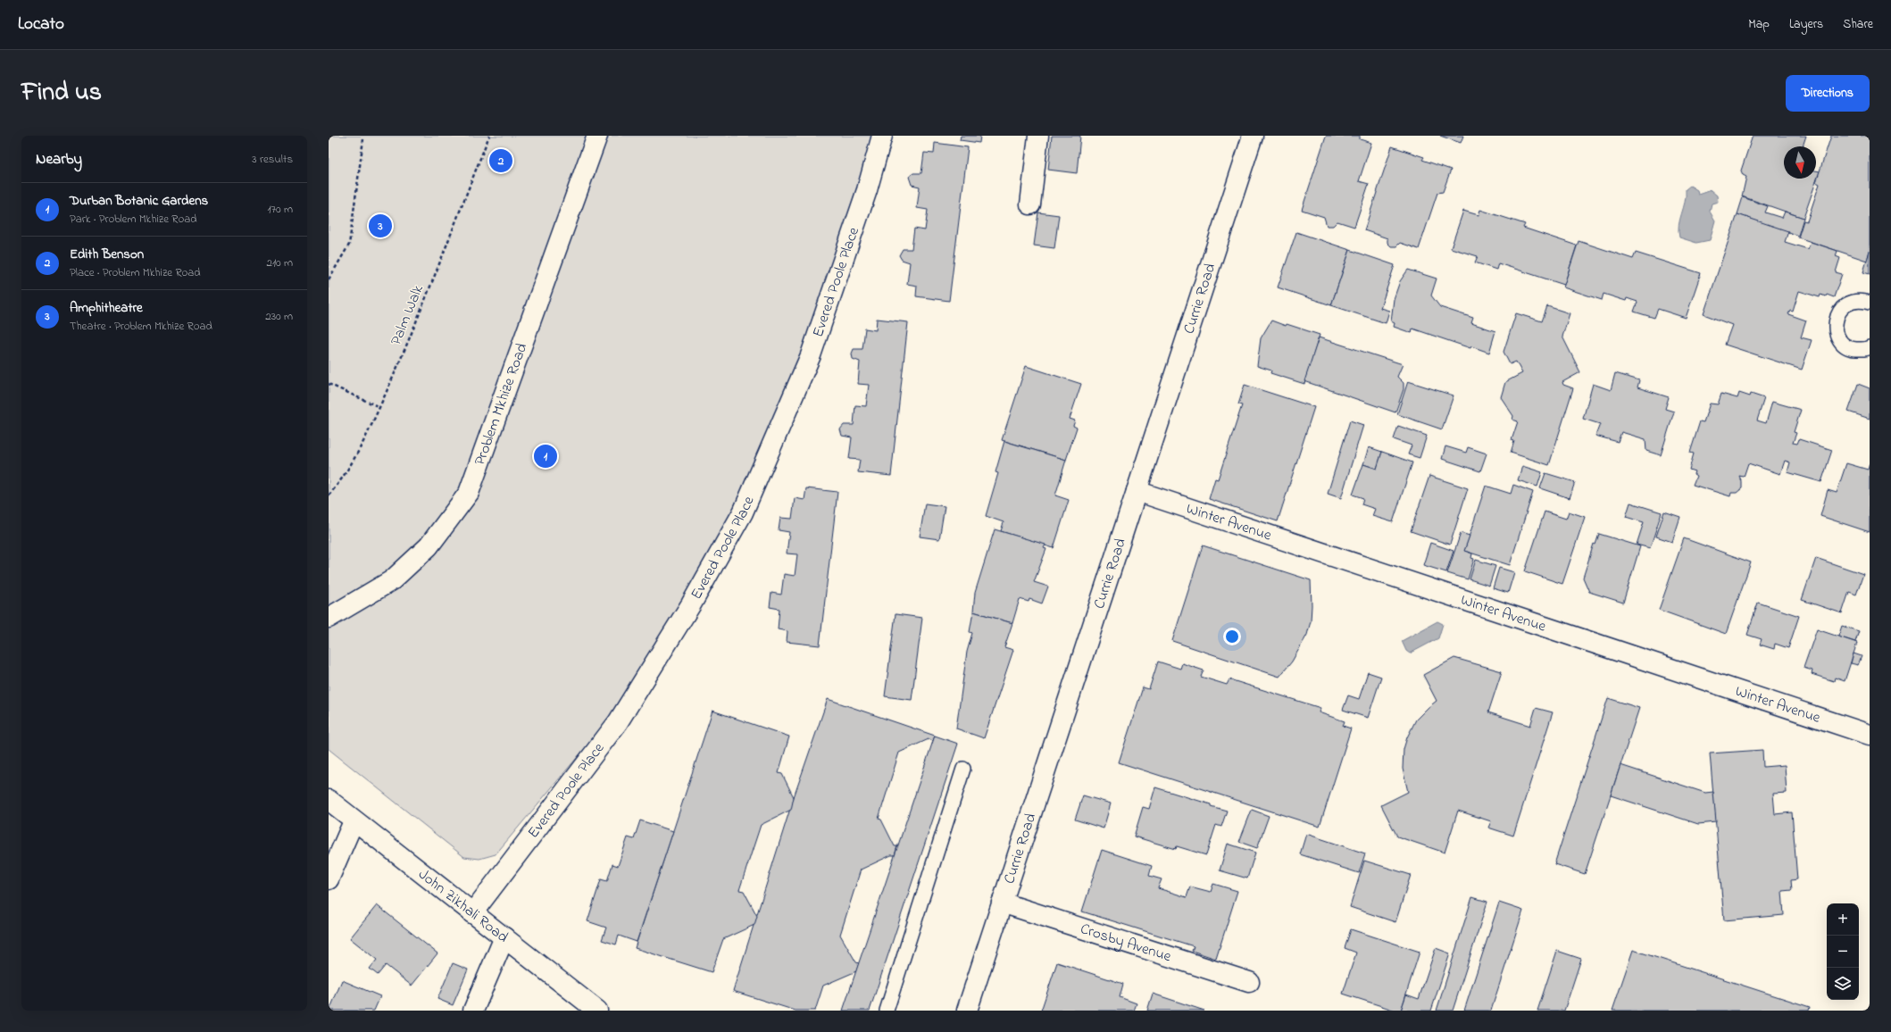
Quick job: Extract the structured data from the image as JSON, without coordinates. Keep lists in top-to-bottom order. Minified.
{"streets":{"street":["Evered Poole Place","Currie Road","Problem Mkhize Road","Winter Avenue","John Zikhali Road","Crosby Avenue"],"path":["Palm Walk"]},"crossings":[["Evered Poole Place","John Zikhali Road"],["Currie Road","Winter Avenue"],["Currie Road","Crosby Avenue"]],"north":"bottom","page":{"header":"Locato","nav":["Map","Layers","Share"],"title":"Find us","buttons":"Directions","heading":["Nearby","3 results"],"pins":["2","3","1"],"list":[{"mark":"1","name":"Durban Botanic Gardens","note":"Park · Problem Mkhize Road","value":"170 m"},{"mark":"2","name":"Edith Benson","note":"Place · Problem Mkhize Road","value":"210 m"},{"mark":"3","name":"Amphitheatre","note":"Theatre · Problem Mkhize Road","value":"230 m"}],"map_buttons":["+","−"]}}
